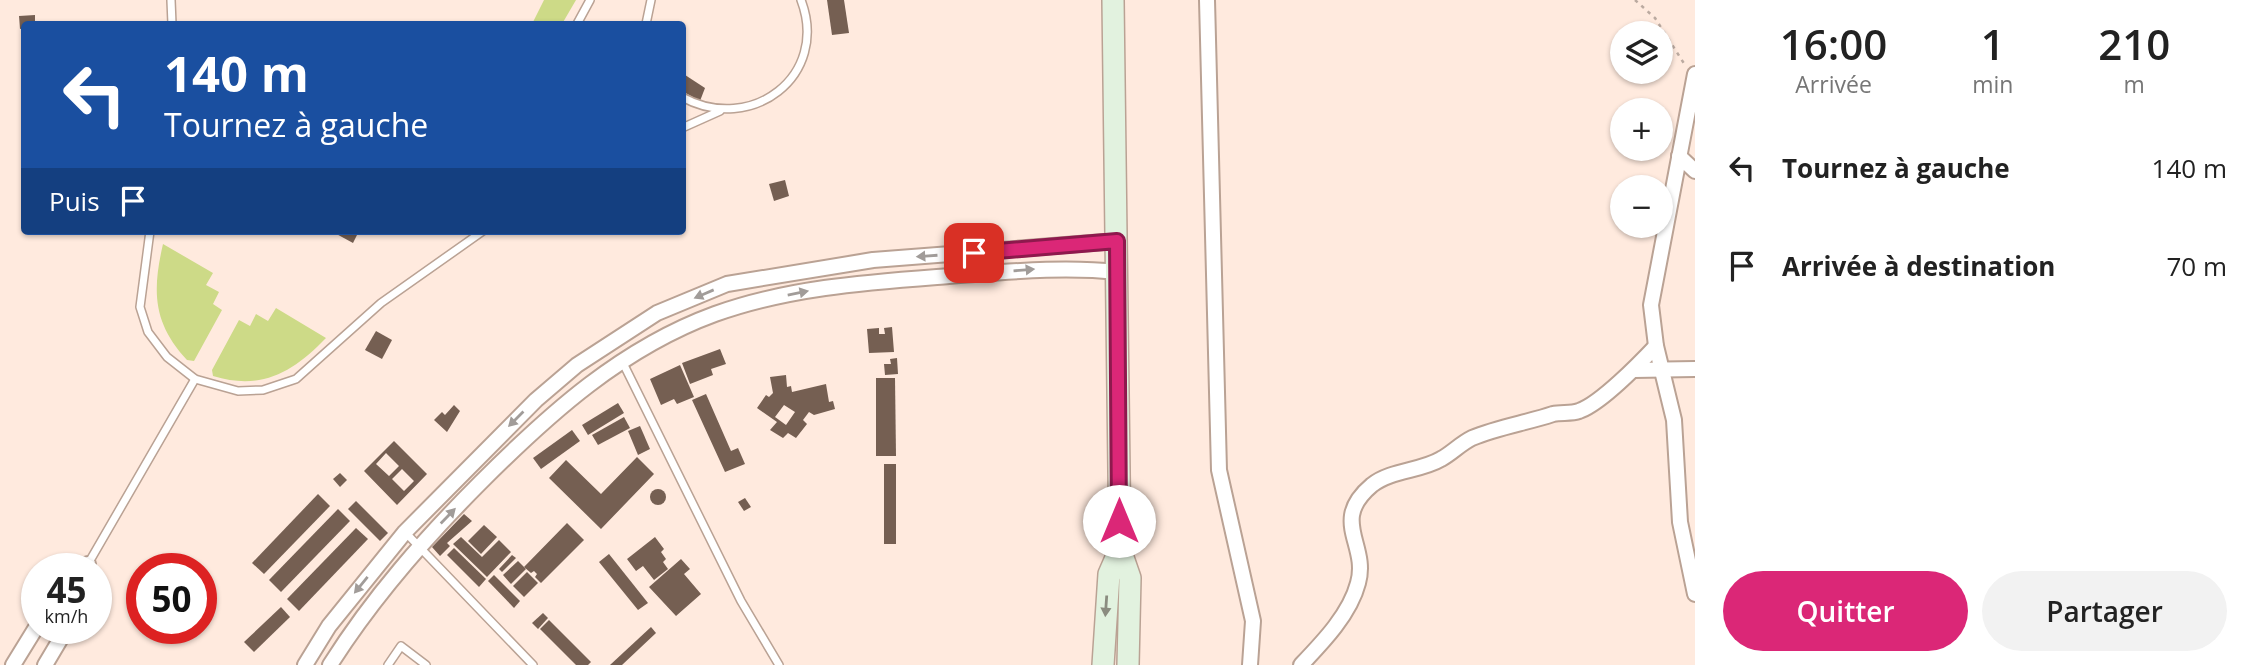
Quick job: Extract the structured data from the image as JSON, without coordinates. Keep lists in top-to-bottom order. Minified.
{"page":{"eta":["16:00","Arrivée","1","min","210","m"],"map_buttons":["+","−"],"turn":["140 m","Tournez à gauche"],"list":[{"name":"Tournez à gauche","value":"140 m"},{"name":"Arrivée à destination","value":"70 m"}],"then":"Puis","speed":"45 km/h","limit":"50","buttons":["Quitter","Partager"]}}
